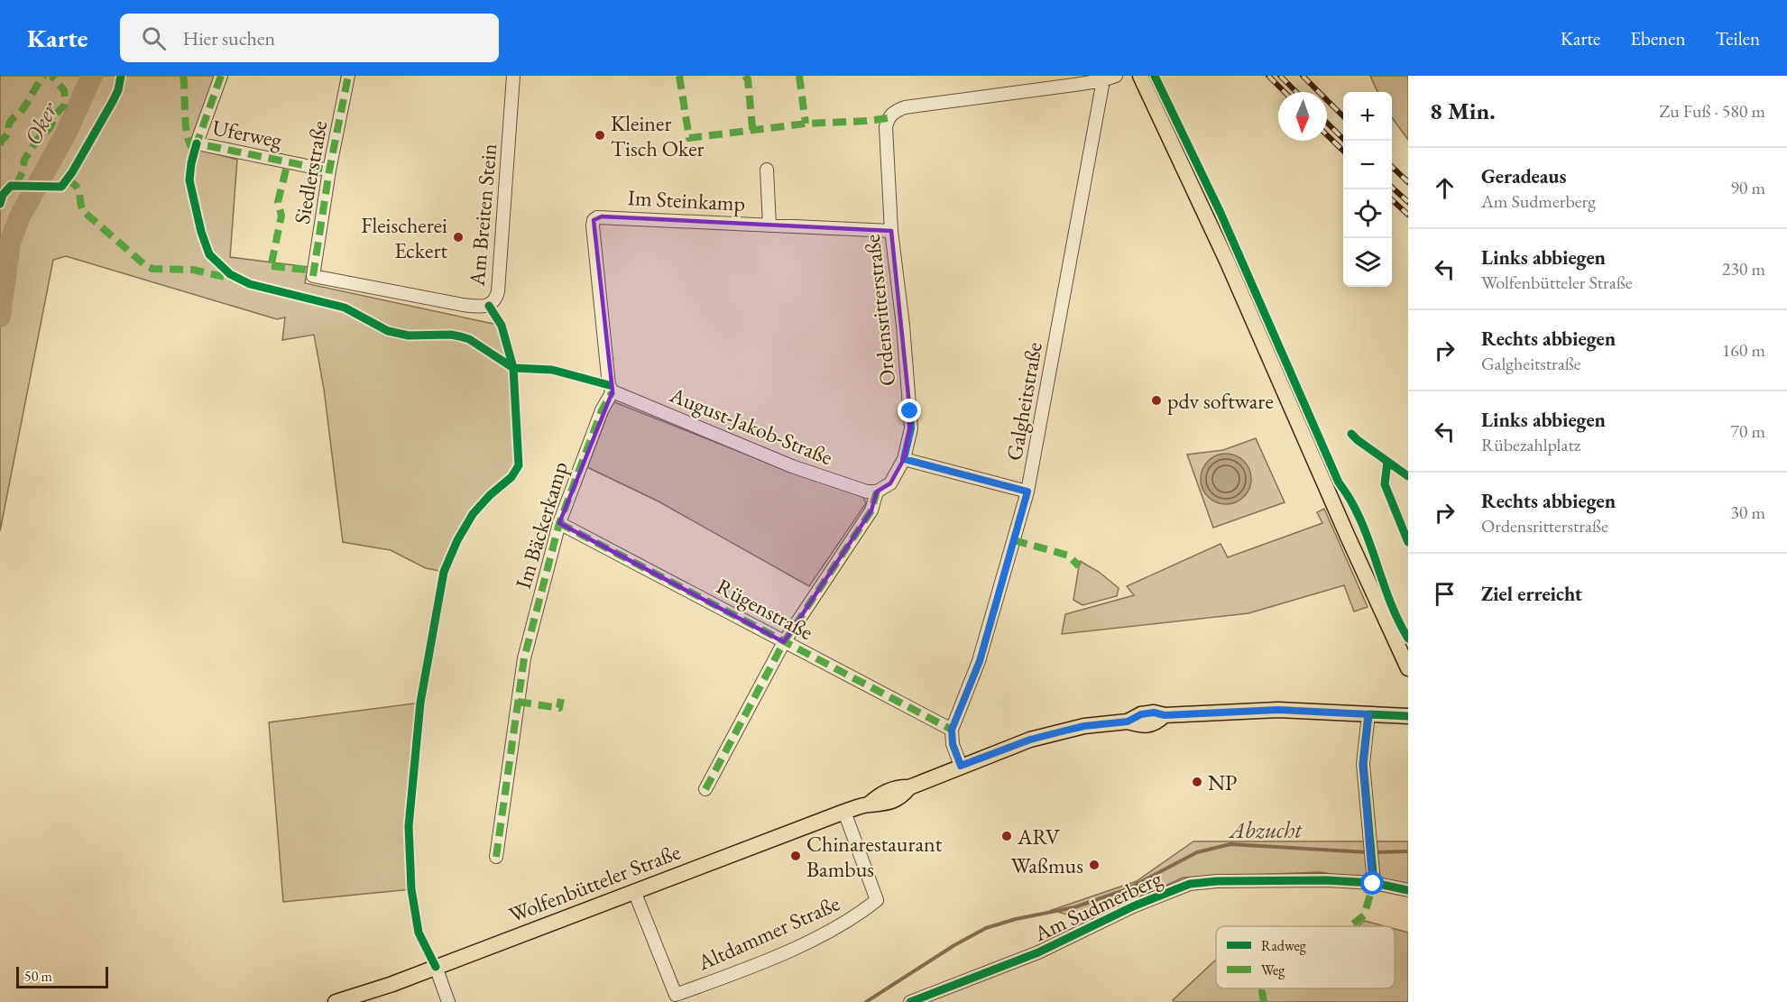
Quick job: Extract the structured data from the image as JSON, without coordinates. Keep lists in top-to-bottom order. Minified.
{"streets":{"main road":["Wolfenbütteler Straße"],"street":["Uferweg","Siedlerstraße","Im Steinkamp","Am Breiten Stein","Ordensritterstraße","Galgheitstraße","August-Jakob-Straße","Im Bäckerkamp","Rügenstraße","Am Sudmerberg","Altdammer Straße"]},"crossings":[["Uferweg","Siedlerstraße"],["Siedlerstraße","Am Breiten Stein"],["Im Steinkamp","Ordensritterstraße"],["Im Steinkamp","August-Jakob-Straße"],["Im Steinkamp","Im Bäckerkamp"],["Ordensritterstraße","Galgheitstraße"],["Ordensritterstraße","August-Jakob-Straße"],["Ordensritterstraße","Rügenstraße"],["Galgheitstraße","Rügenstraße"],["August-Jakob-Straße","Im Bäckerkamp"],["Im Bäckerkamp","Rügenstraße"],["Wolfenbütteler Straße","Altdammer Straße"]],"water":["Oker","Abzucht"],"places":["Kleiner Tisch Oker","Fleischerei Eckert","pdv software","NP","ARV","Chinarestaurant Bambus","Waßmus"],"legend":["Radweg","Weg"],"scale_bar":"50 m","north":"bottom","page":{"header":"Karte","search":"Hier suchen","nav":["Karte","Ebenen","Teilen"],"heading":["8 Min.","Zu Fuß · 580 m"],"map_buttons":["+","−"],"list":[["Geradeaus","Am Sudmerberg","90 m"],["Links abbiegen","Wolfenbütteler Straße","230 m"],["Rechts abbiegen","Galgheitstraße","160 m"],["Links abbiegen","Rübezahlplatz","70 m"],["Rechts abbiegen","Ordensritterstraße","30 m"],"Ziel erreicht"],"scale":"50 m"}}
